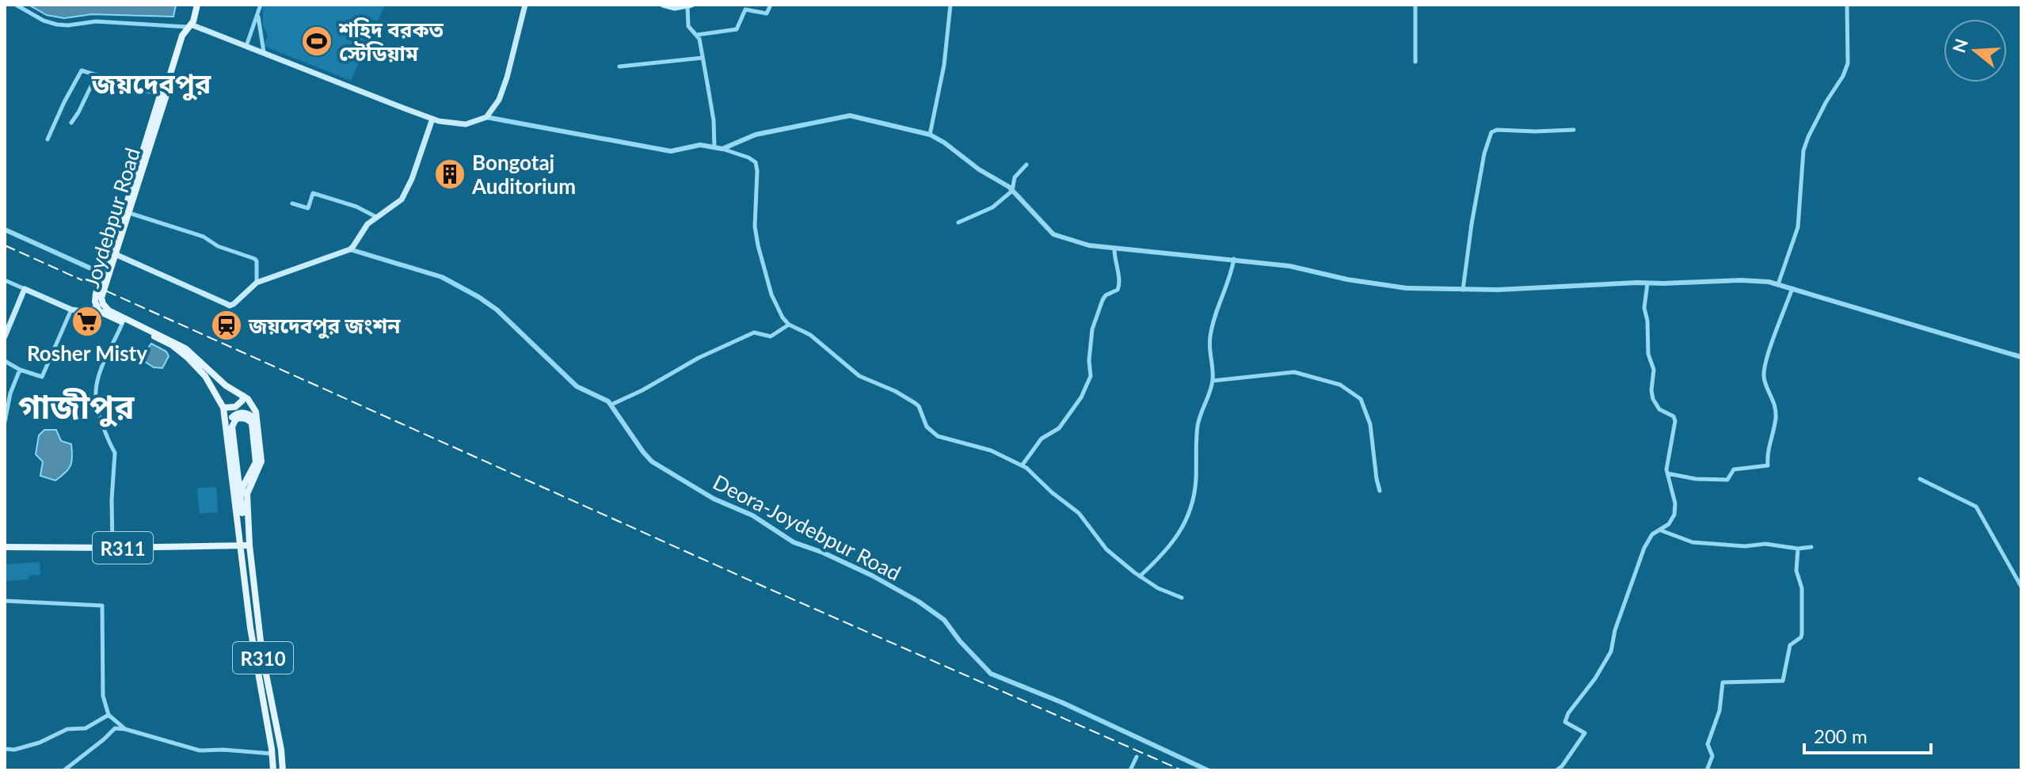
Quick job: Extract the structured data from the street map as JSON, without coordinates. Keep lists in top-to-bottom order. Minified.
{"streets":{"main road":["Joydebpur Road","R311","R310"],"street":["Deora-Joydebpur Road"]},"crossings":[["Joydebpur Road","R311"],["Joydebpur Road","R310"],["R311","R310"]],"districts":["জয়দেবপুর","গাজীপুর"],"places":{"sports":["শহিদ বরকত স্টেডিয়াম"],"building":["Bongotaj Auditorium"],"supermarket":["Rosher Misty"],"station":["জয়দেবপুর জংশন"]},"scale_bar":"200 m","north":"left"}
